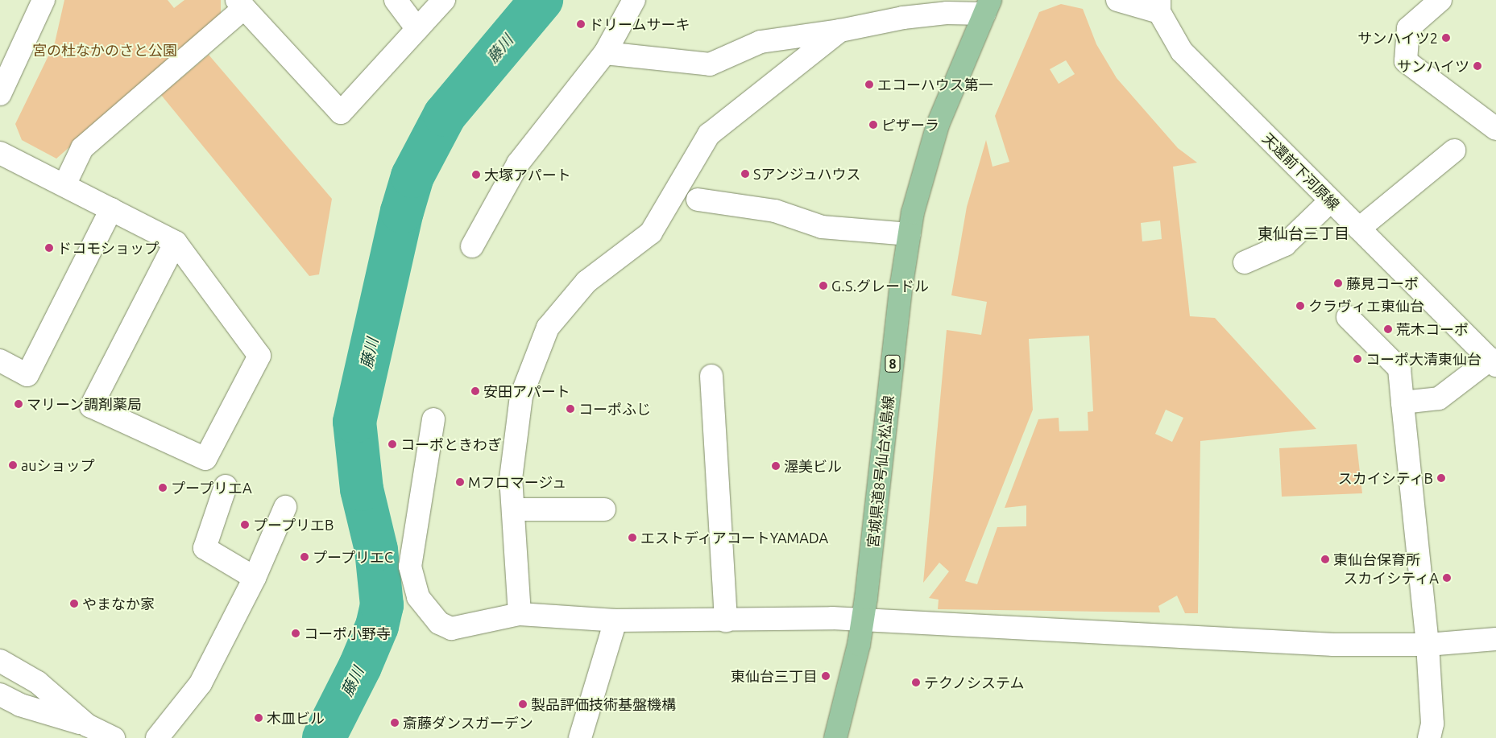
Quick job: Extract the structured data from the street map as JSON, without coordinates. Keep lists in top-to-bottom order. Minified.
{"streets":{"main road":["8","宮城県道8号仙台松島線"],"street":["天還前下河原線"]},"districts":["東仙台三丁目"],"water":["藤川"],"parks":["宮の杜なかのさと公園"],"places":["ドリームサーキ","サンハイツ2","サンハイツ","エコーハウス第一","ピザーラ","Sアンジュハウス","大塚アパート","ドコモショップ","藤見コーポ","G.S.グレードル","クラヴィエ東仙台","荒木コーポ","コーポ大清東仙台","安田アパート","マリーン調剤薬局","コーポふじ","コーポときわぎ","auショップ","渥美ビル","スカイシティB","Mフロマージュ","プープリエA","プープリエB","エストディアコートYAMADA","プープリエC","東仙台保育所","スカイシティA","やまなか家","コーポ小野寺","東仙台三丁目","テクノシステム","製品評価技術基盤機構","木皿ビル","斎藤ダンスガーデン"]}
